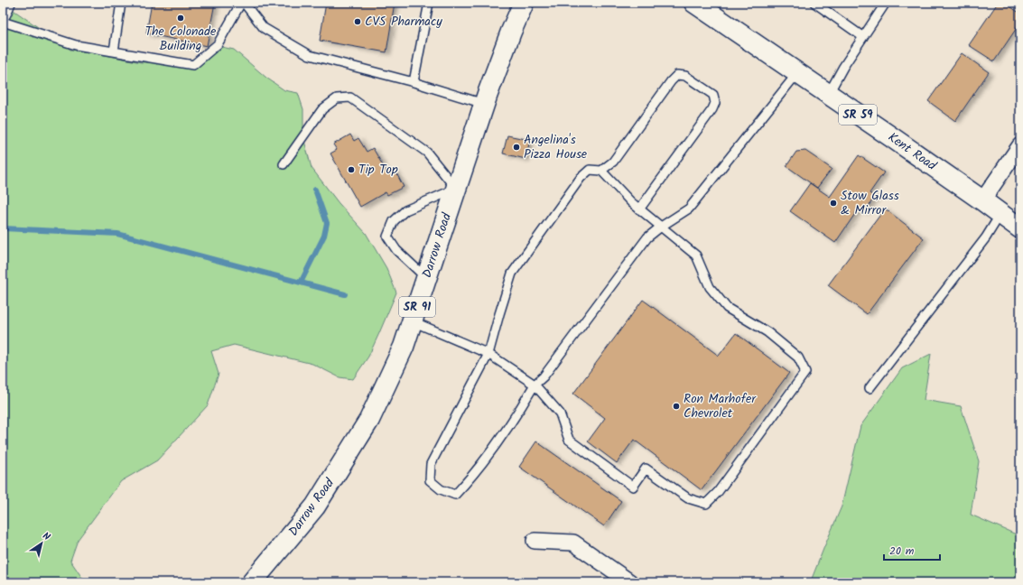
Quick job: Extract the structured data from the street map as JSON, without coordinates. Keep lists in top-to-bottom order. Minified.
{"streets":{"main road":["SR 59","Kent Road","Darrow Road","SR 91"]},"places":["The Colonade Building","CVS Pharmacy","Angelina's Pizza House","Tip Top","Stow Glass & Mirror","Ron Marhofer Chevrolet"],"scale_bar":"20 m","north":"top right"}
